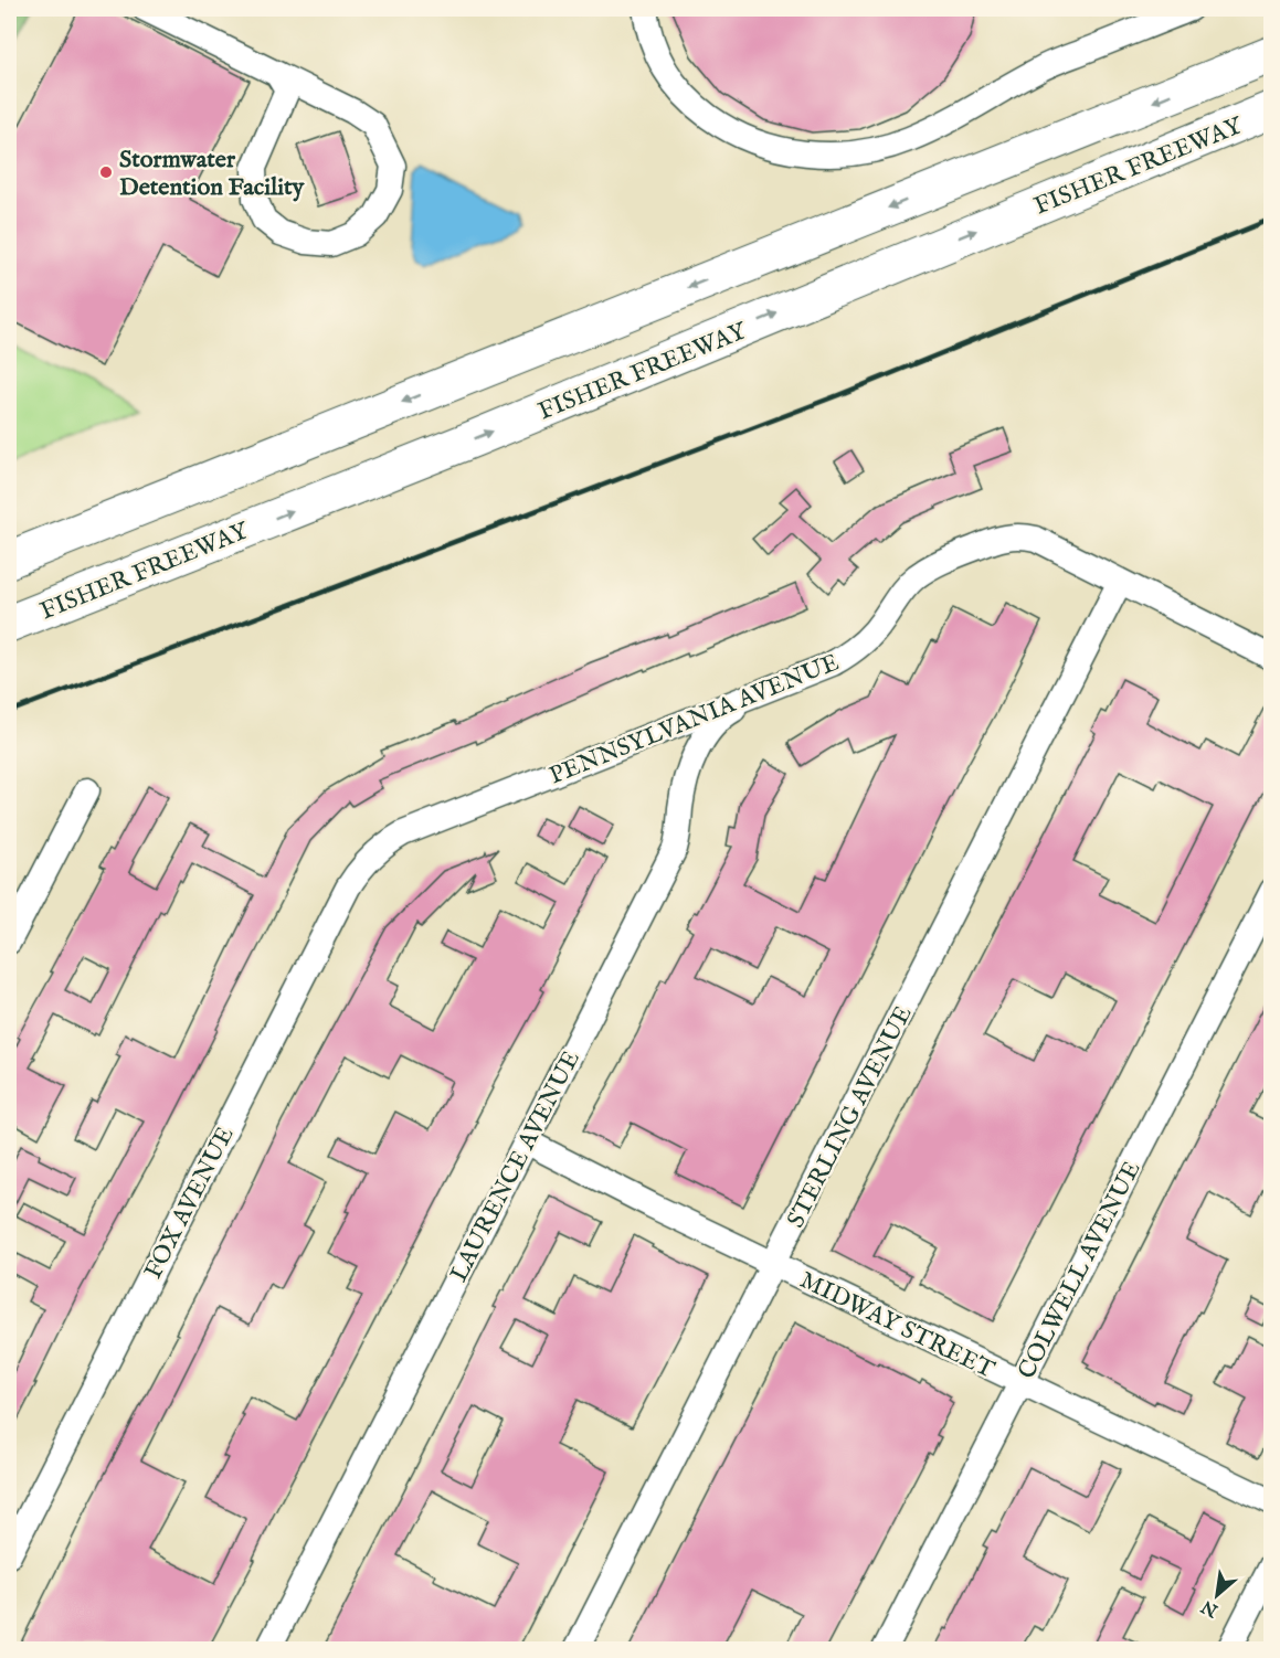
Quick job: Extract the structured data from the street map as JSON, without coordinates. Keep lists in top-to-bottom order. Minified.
{"streets":{"highway":["FISHER FREEWAY"],"street":["PENNSYLVANIA AVENUE","STERLING AVENUE","LAURENCE AVENUE","FOX AVENUE","COLWELL AVENUE","MIDWAY STREET"]},"crossings":[["PENNSYLVANIA AVENUE","STERLING AVENUE"],["PENNSYLVANIA AVENUE","LAURENCE AVENUE"],["PENNSYLVANIA AVENUE","FOX AVENUE"],["STERLING AVENUE","MIDWAY STREET"],["LAURENCE AVENUE","MIDWAY STREET"],["COLWELL AVENUE","MIDWAY STREET"]],"places":["Stormwater Detention Facility"],"north":"bottom left"}
